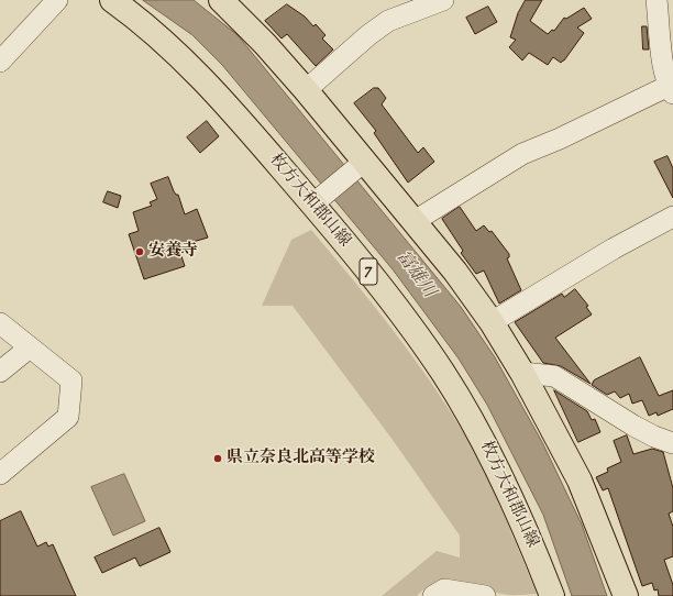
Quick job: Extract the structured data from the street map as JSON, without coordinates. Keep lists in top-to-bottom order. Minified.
{"streets":{"main road":["枚方大和郡山線","7"]},"water":["富雄川"],"places":["安養寺","県立奈良北高等学校"]}
